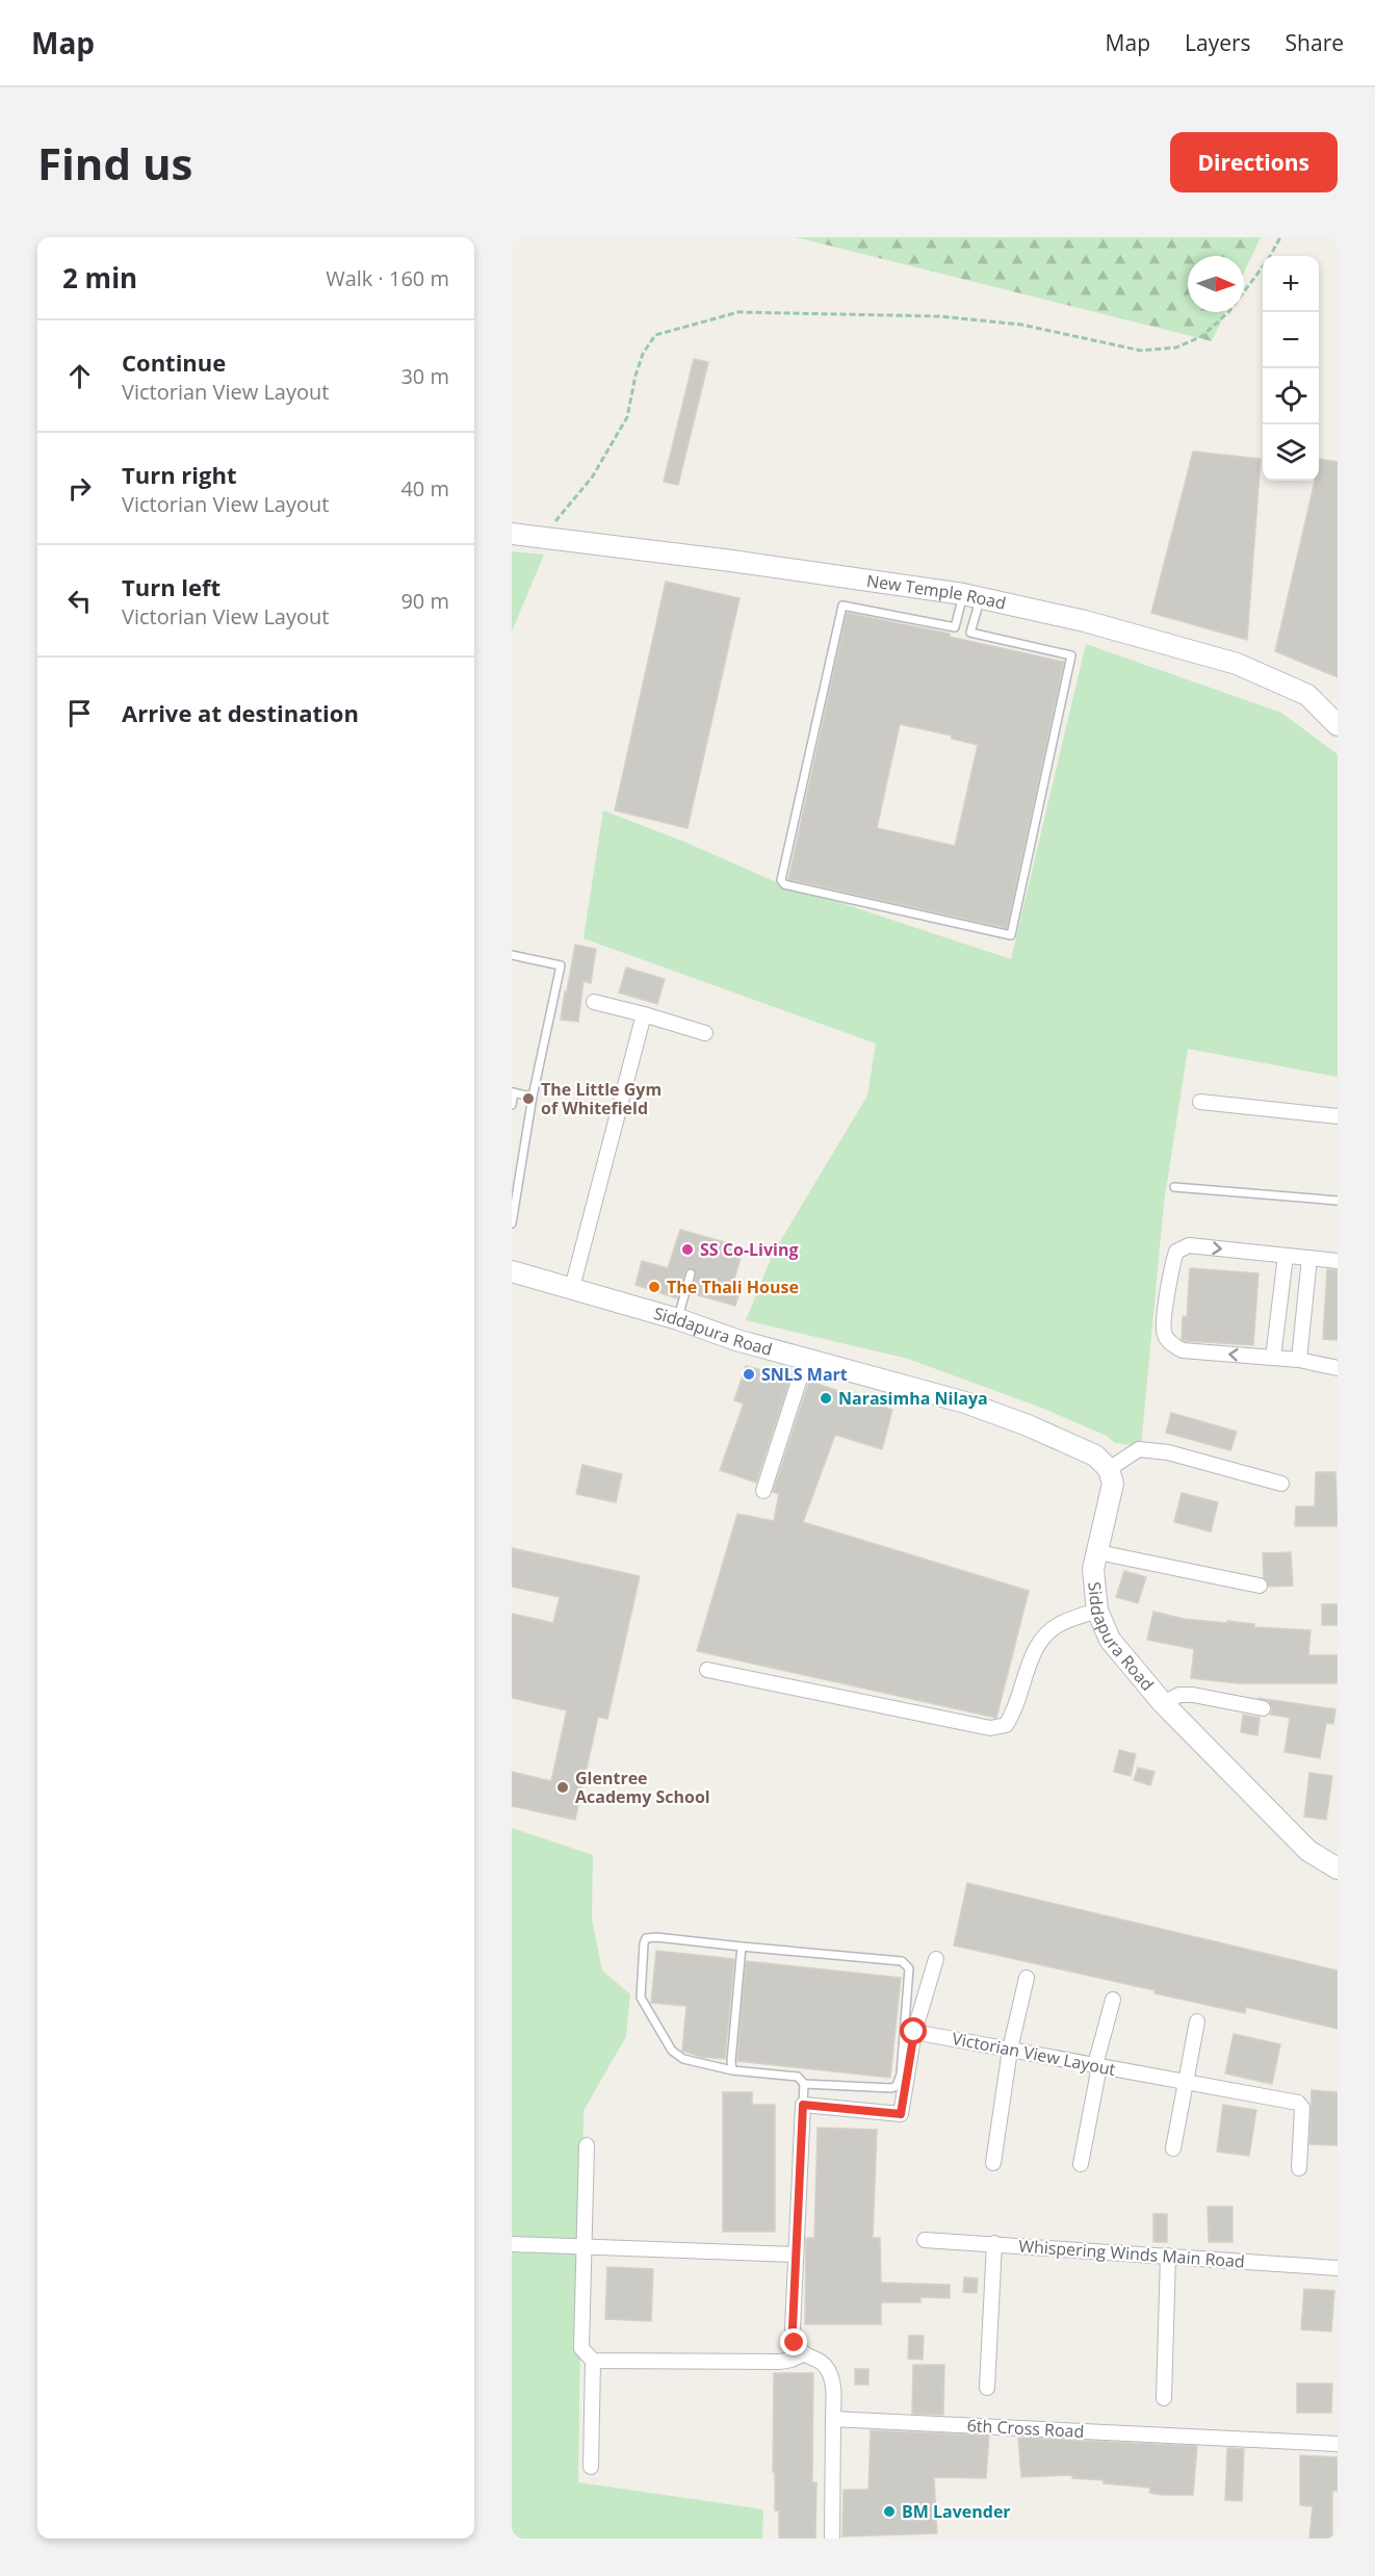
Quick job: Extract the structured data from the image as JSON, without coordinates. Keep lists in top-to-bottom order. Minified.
{"streets":{"street":["New Temple Road","Siddapura Road","Victorian View Layout","Whispering Winds Main Road","6th Cross Road"]},"places":["The Little Gym of Whitefield","SS Co-Living","The Thali House","SNLS Mart","Narasimha Nilaya","Glentree Academy School","BM Lavender"],"north":"right","page":{"header":"Map","nav":["Map","Layers","Share"],"buttons":"Directions","title":"Find us","heading":["2 min","Walk · 160 m"],"map_buttons":["+","−"],"list":[["Continue","Victorian View Layout","30 m"],["Turn right","Victorian View Layout","40 m"],["Turn left","Victorian View Layout","90 m"],"Arrive at destination"]}}
